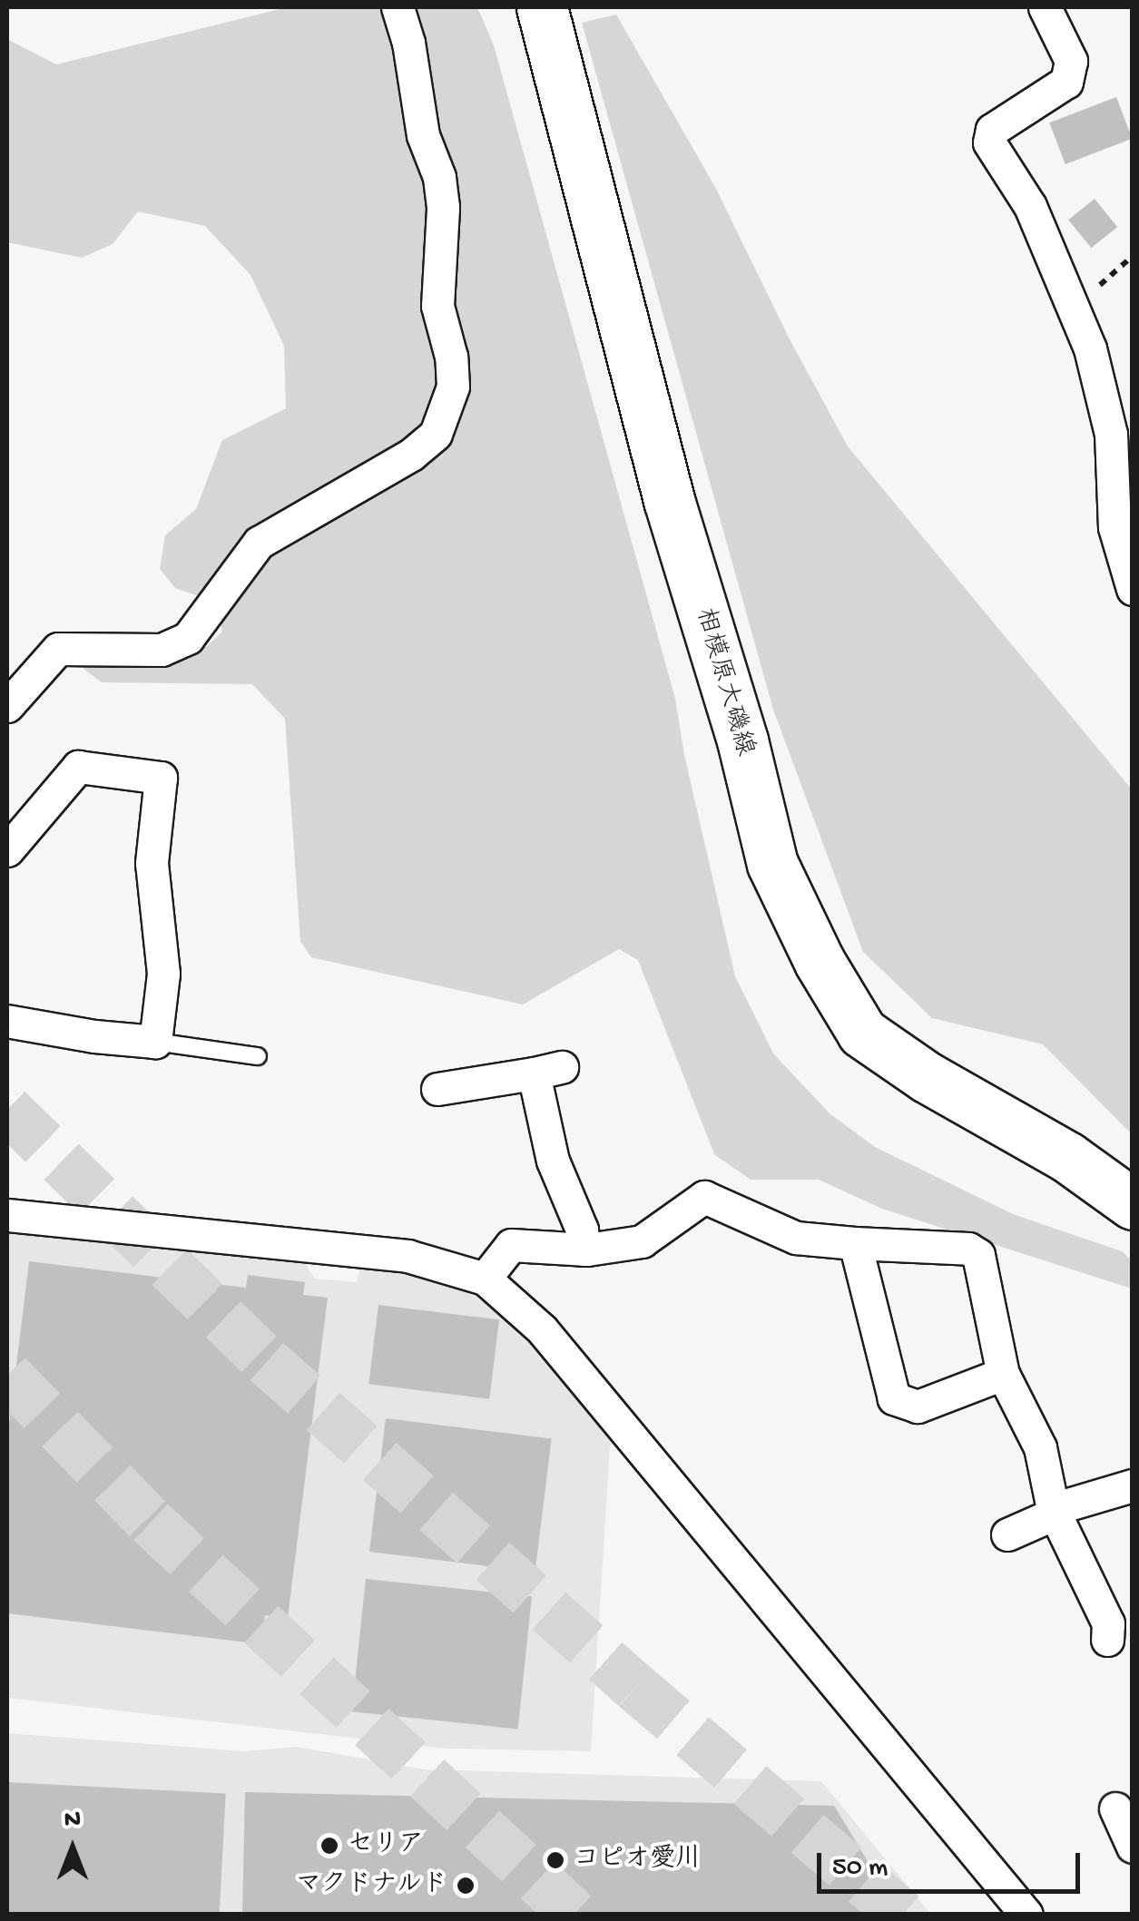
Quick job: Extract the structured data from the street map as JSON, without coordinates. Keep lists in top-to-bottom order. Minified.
{"streets":{"main road":["相模原大磯線"]},"places":["セリア","コピオ愛川","マクドナルド"],"scale_bar":"50 m","north":"top"}
